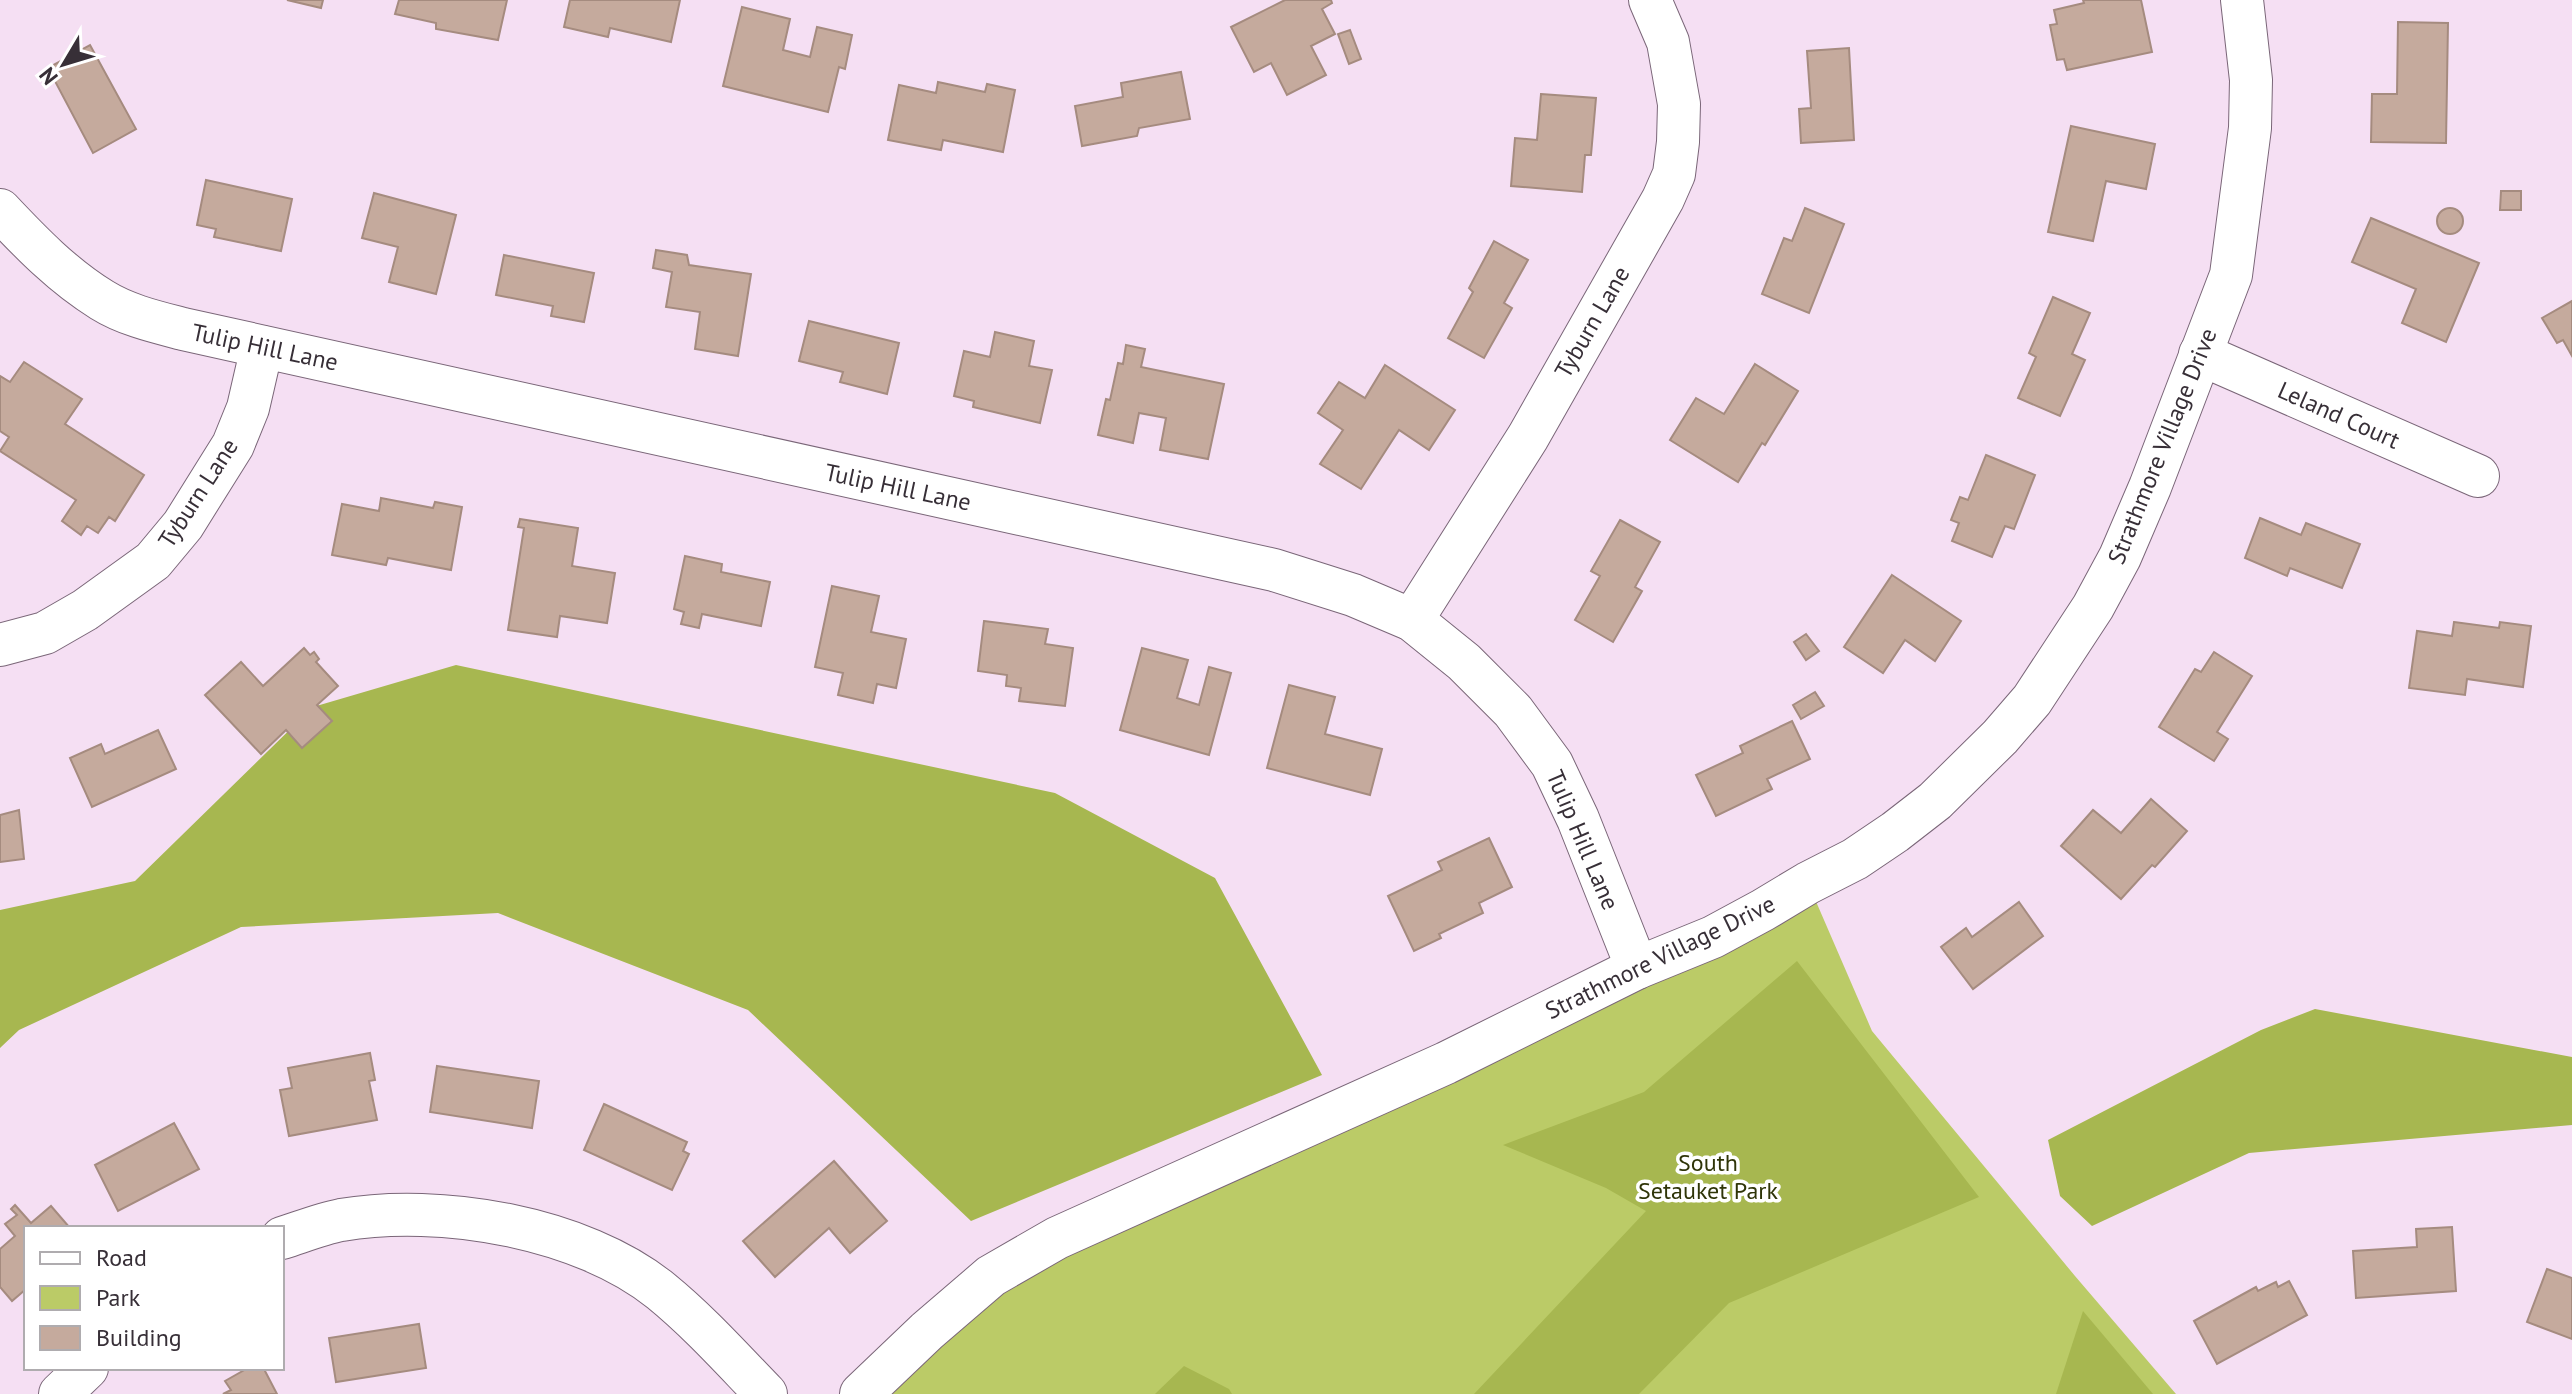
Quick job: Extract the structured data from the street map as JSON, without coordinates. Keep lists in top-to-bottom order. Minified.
{"streets":{"street":["Tyburn Lane","Tulip Hill Lane","Leland Court","Strathmore Village Drive"]},"crossings":[["Tyburn Lane","Tulip Hill Lane"],["Tulip Hill Lane","Strathmore Village Drive"],["Leland Court","Strathmore Village Drive"]],"parks":["South Setauket Park"],"legend":["Road","Park","Building"],"north":"bottom left"}
